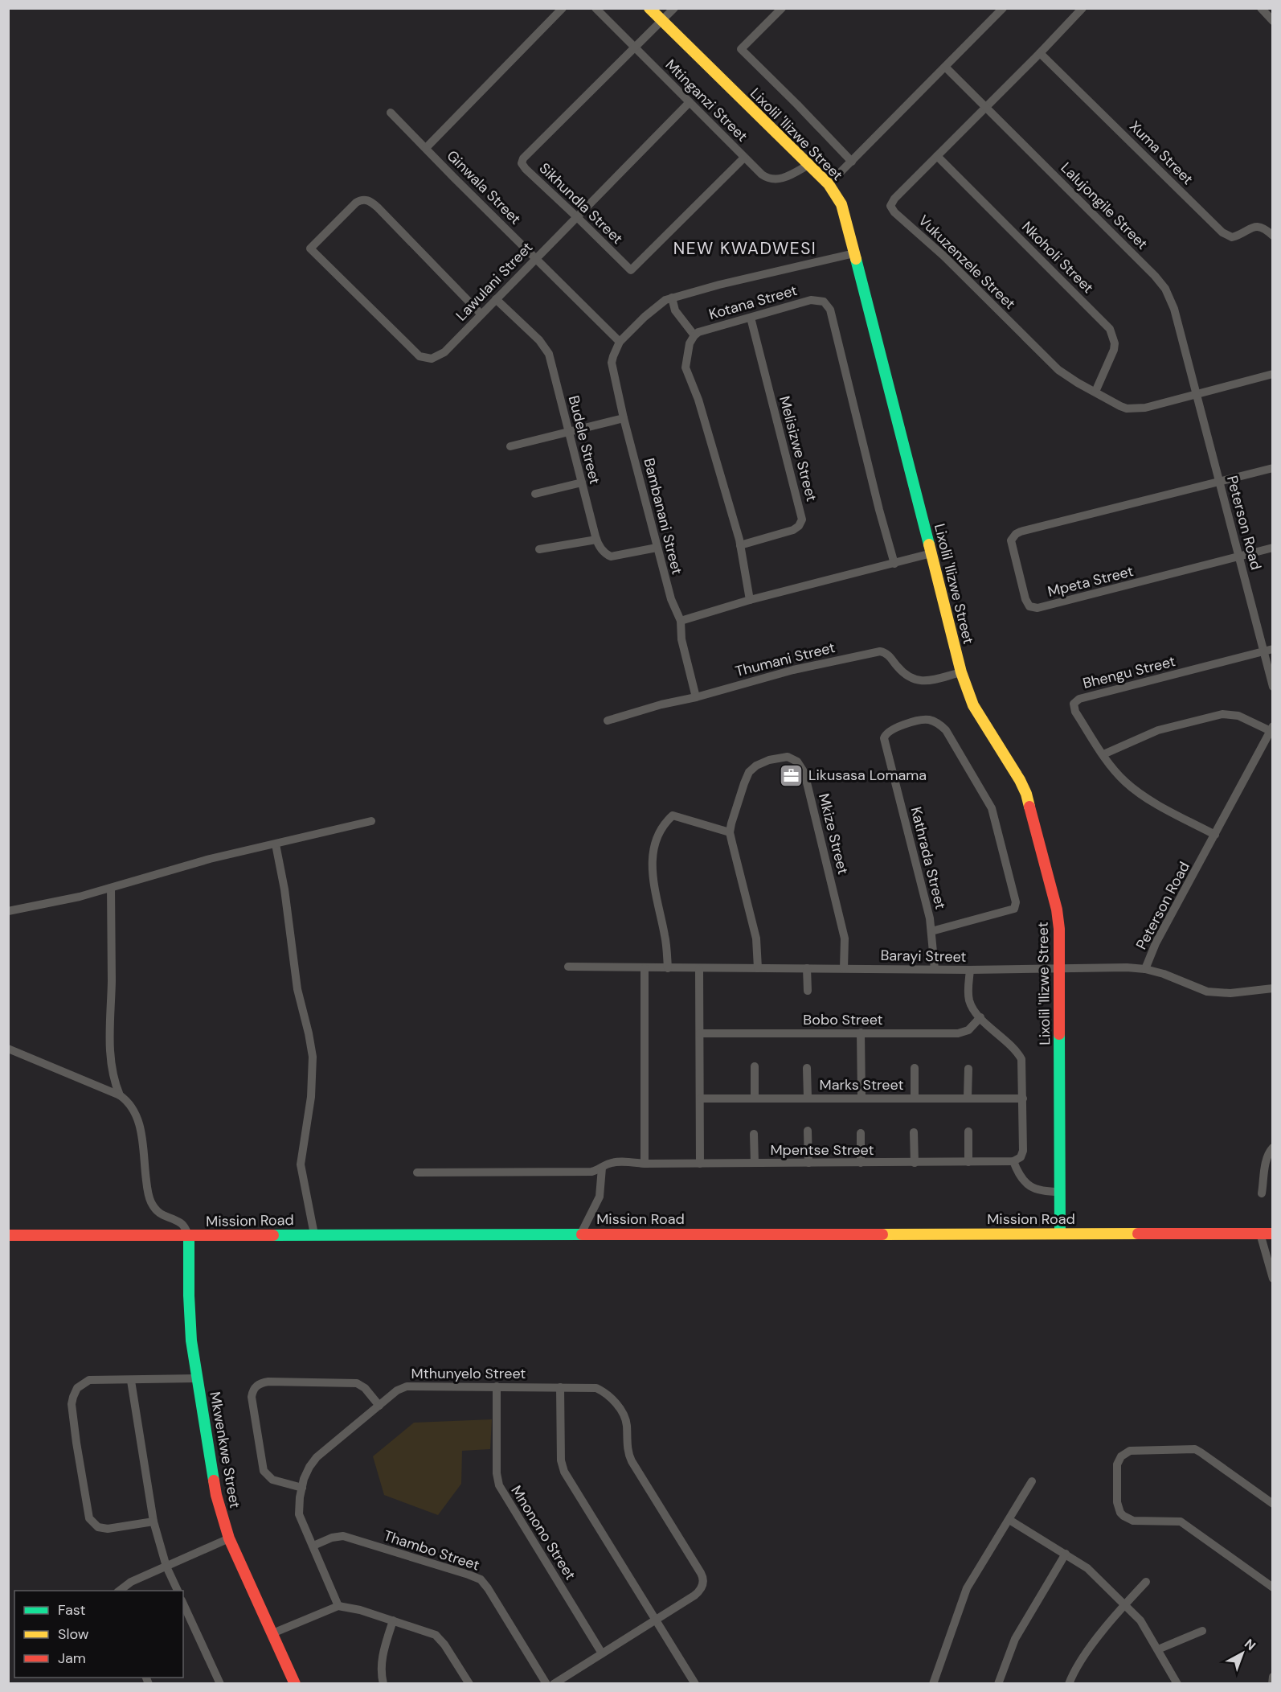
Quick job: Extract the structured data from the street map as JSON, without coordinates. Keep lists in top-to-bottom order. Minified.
{"streets":{"street":["Mtinganzi Street","Lixolil 'Ilizwe Street","Xuma Street","Ginwala Street","Sikhundla Street","Lalujongile Street","Nkoholi Street","Vukuzenzele Street","Lawulani Street","Kotana Street","Budele Street","Melisizwe Street","Bambanani Street","Peterson Road","Mpeta Street","Thumani Street","Bhengu Street","Mkize Street","Kathrada Street","Barayi Street","Bobo Street","Marks Street","Mpentse Street","Mission Road","Mthunyelo Street","Mkwenkwe Street","Mnonono Street","Thambo Street"]},"crossings":[["Mtinganzi Street","Lixolil 'Ilizwe Street"],["Mtinganzi Street","Sikhundla Street"],["Mtinganzi Street","Lawulani Street"],["Lixolil 'Ilizwe Street","Sikhundla Street"],["Lixolil 'Ilizwe Street","Thumani Street"],["Lixolil 'Ilizwe Street","Barayi Street"],["Lixolil 'Ilizwe Street","Mission Road"],["Xuma Street","Vukuzenzele Street"],["Ginwala Street","Lawulani Street"],["Ginwala Street","Bambanani Street"],["Sikhundla Street","Lawulani Street"],["Lalujongile Street","Vukuzenzele Street"],["Lalujongile Street","Peterson Road"],["Nkoholi Street","Vukuzenzele Street"],["Vukuzenzele Street","Peterson Road"],["Lawulani Street","Budele Street"],["Kotana Street","Melisizwe Street"],["Budele Street","Bambanani Street"],["Bambanani Street","Thumani Street"],["Peterson Road","Mpeta Street"],["Peterson Road","Bhengu Street"],["Peterson Road","Barayi Street"],["Mkize Street","Barayi Street"],["Kathrada Street","Barayi Street"],["Mission Road","Mkwenkwe Street"],["Mthunyelo Street","Mnonono Street"],["Mthunyelo Street","Thambo Street"]],"districts":["NEW KWADWESI"],"places":{"office":["Likusasa Lomama"]},"legend":["Fast","Slow","Jam"],"north":"top right"}
